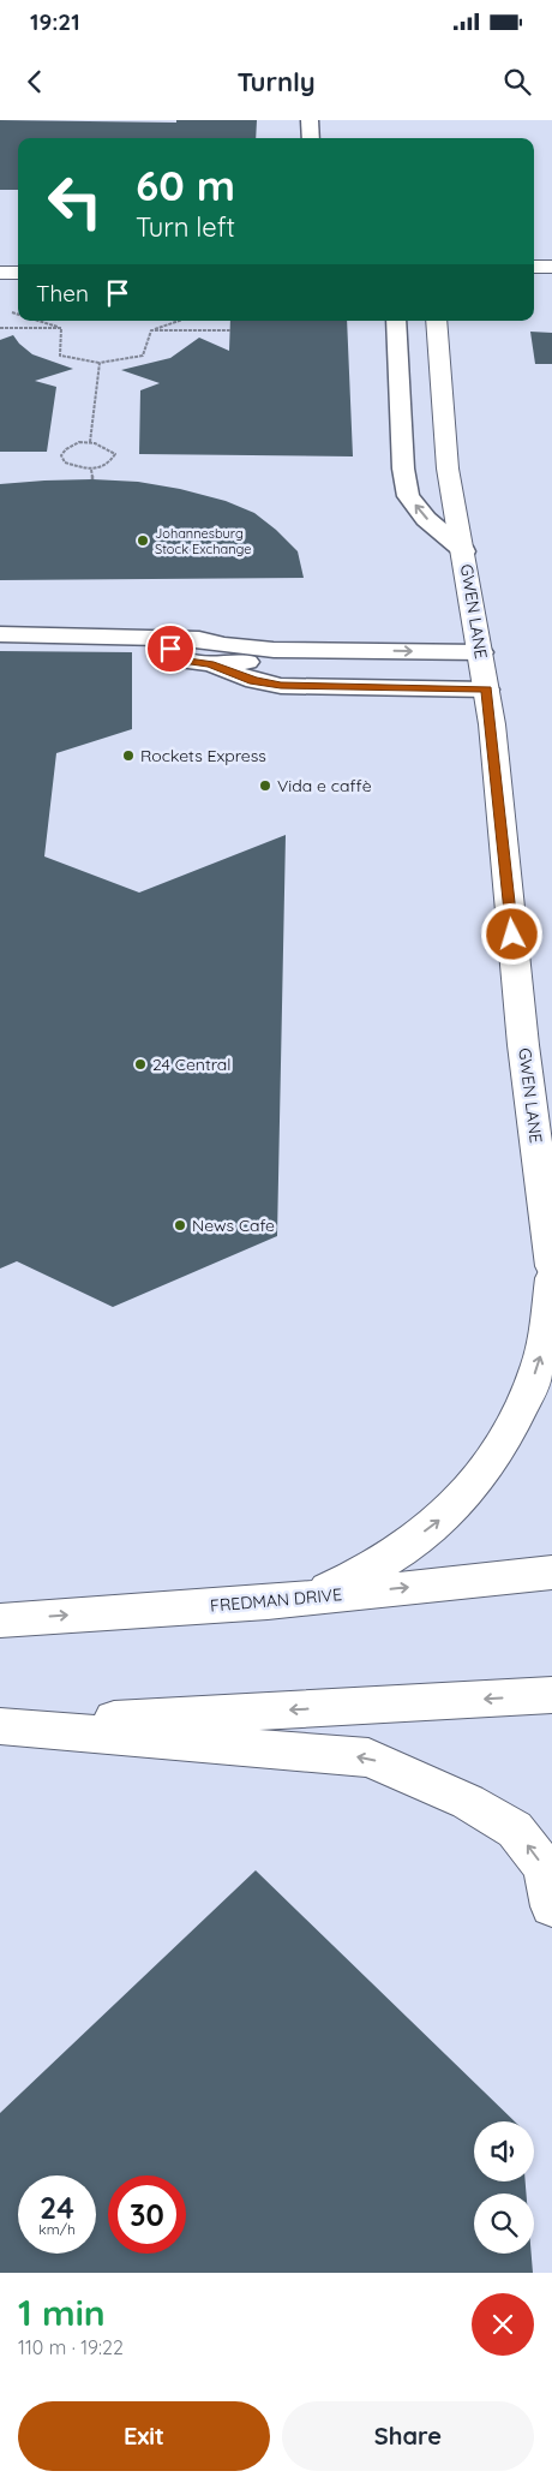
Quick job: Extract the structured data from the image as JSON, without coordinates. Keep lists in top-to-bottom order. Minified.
{"streets":{"street":["GWEN LANE","FREDMAN DRIVE"]},"places":["Johannesburg Stock Exchange","Rockets Express","Vida e caffè","24 Central","News Cafe"],"page":{"status":"19:21","header":"Turnly","turn":["60 m","Turn left"],"then":"Then","speed":"24 km/h","limit":"30","heading":["1 min","110 m · 19:22"],"buttons":["Exit","Share"]}}
